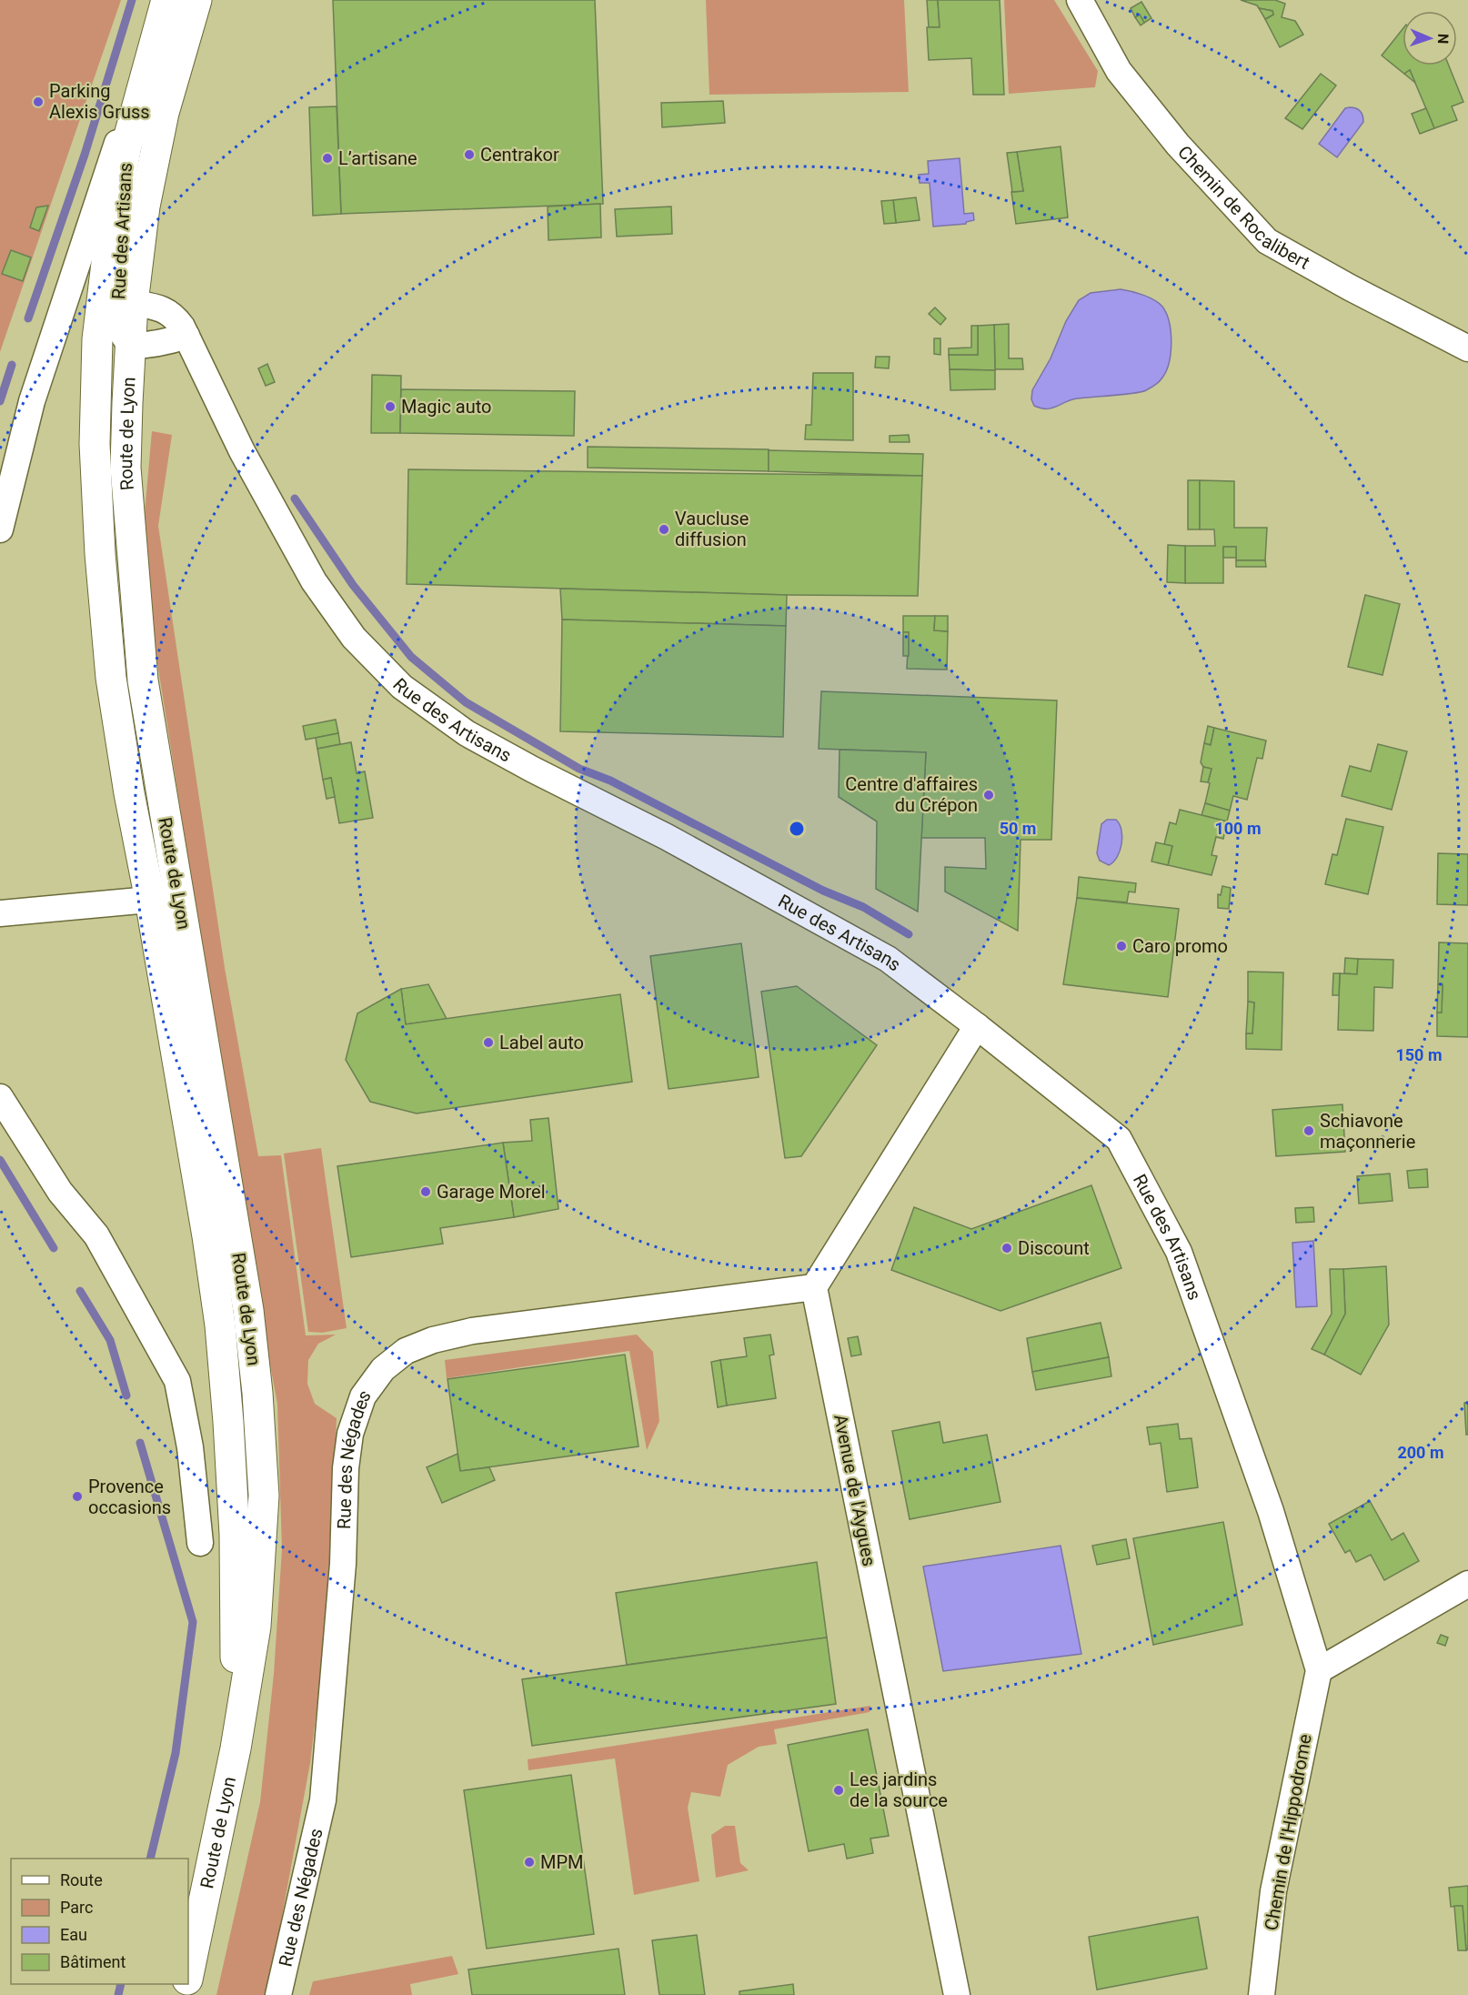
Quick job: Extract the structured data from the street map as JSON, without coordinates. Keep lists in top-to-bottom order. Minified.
{"streets":{"main road":["Route de Lyon"],"street":["Chemin de Rocalibert","Rue des Artisans","Rue des Négades","Avenue de l'Aygues","Chemin de l'Hippodrome"]},"crossings":[["Rue des Artisans","Route de Lyon"],["Rue des Artisans","Chemin de l'Hippodrome"],["Rue des Négades","Avenue de l'Aygues"]],"places":["Parking Alexis Gruss","Centrakor","L’artisane","Magic auto","Vaucluse diffusion","Centre d'affaires du Crépon","Caro promo","Label auto","Schiavone maçonnerie","Garage Morel","Discount","Provence occasions","Les jardins de la source","MPM"],"legend":["Route","Parc","Eau","Bâtiment"],"north":"right","rings":["50 m","100 m","150 m","200 m"]}
